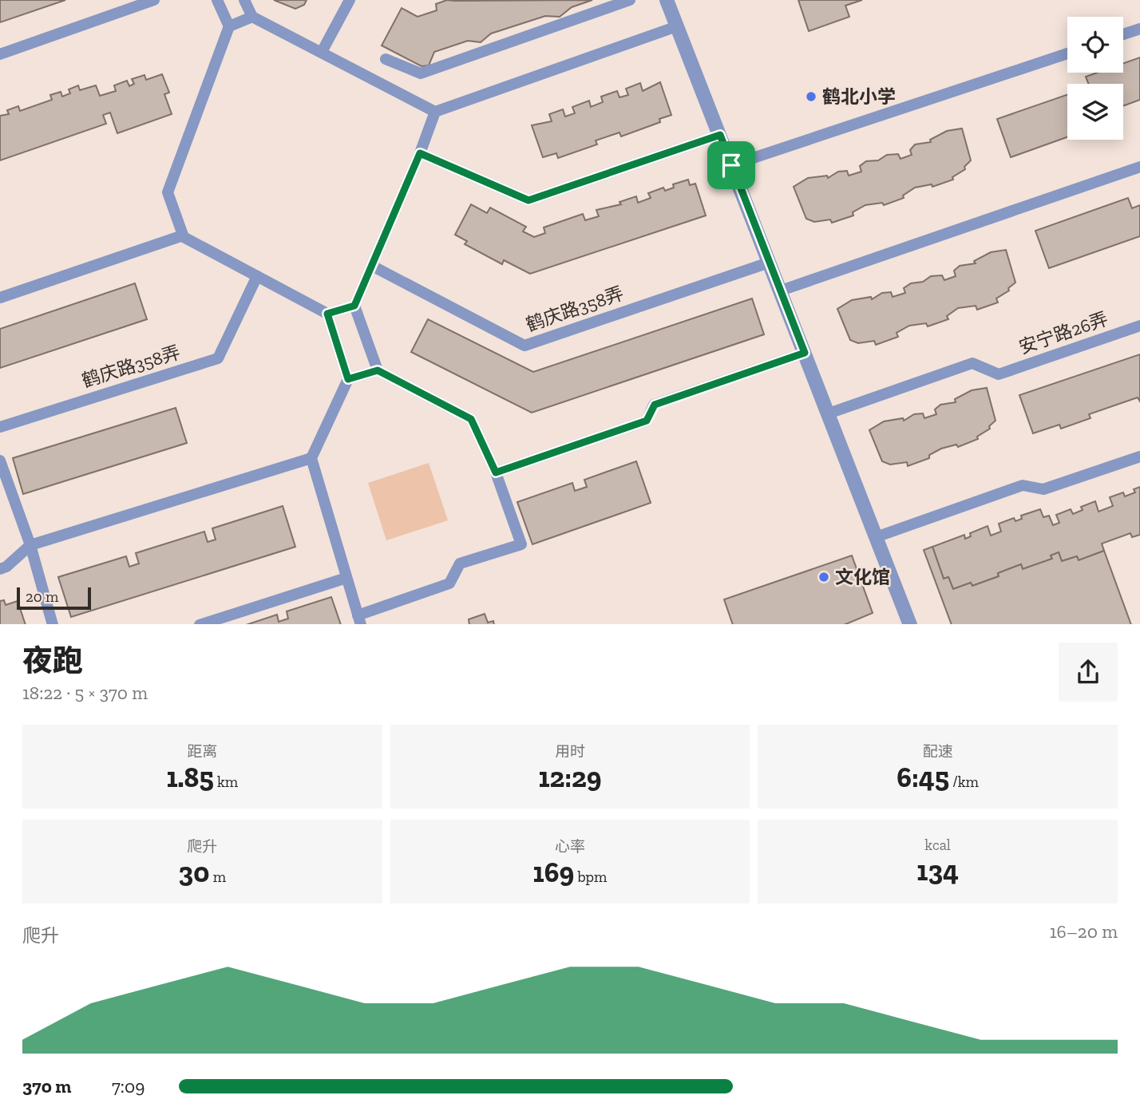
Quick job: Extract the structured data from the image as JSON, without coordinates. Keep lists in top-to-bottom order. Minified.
{"streets":{"lane":["鹤庆路358弄","安宁路26弄"]},"places":["鹤北小学","文化馆"],"scale_bar":"20 m","page":{"scale":"20 m","heading":["夜跑","18:22 · 5 × 370 m"],"stats":[["距离","1.85 km"],["用时","12:29"],["配速","6:45 /km"],["爬升","30 m"],["心率","169 bpm"],["kcal","134"]],"chart":["爬升","16–20 m"],"list":[{"name":"370 m","note":"7:09"}]}}
